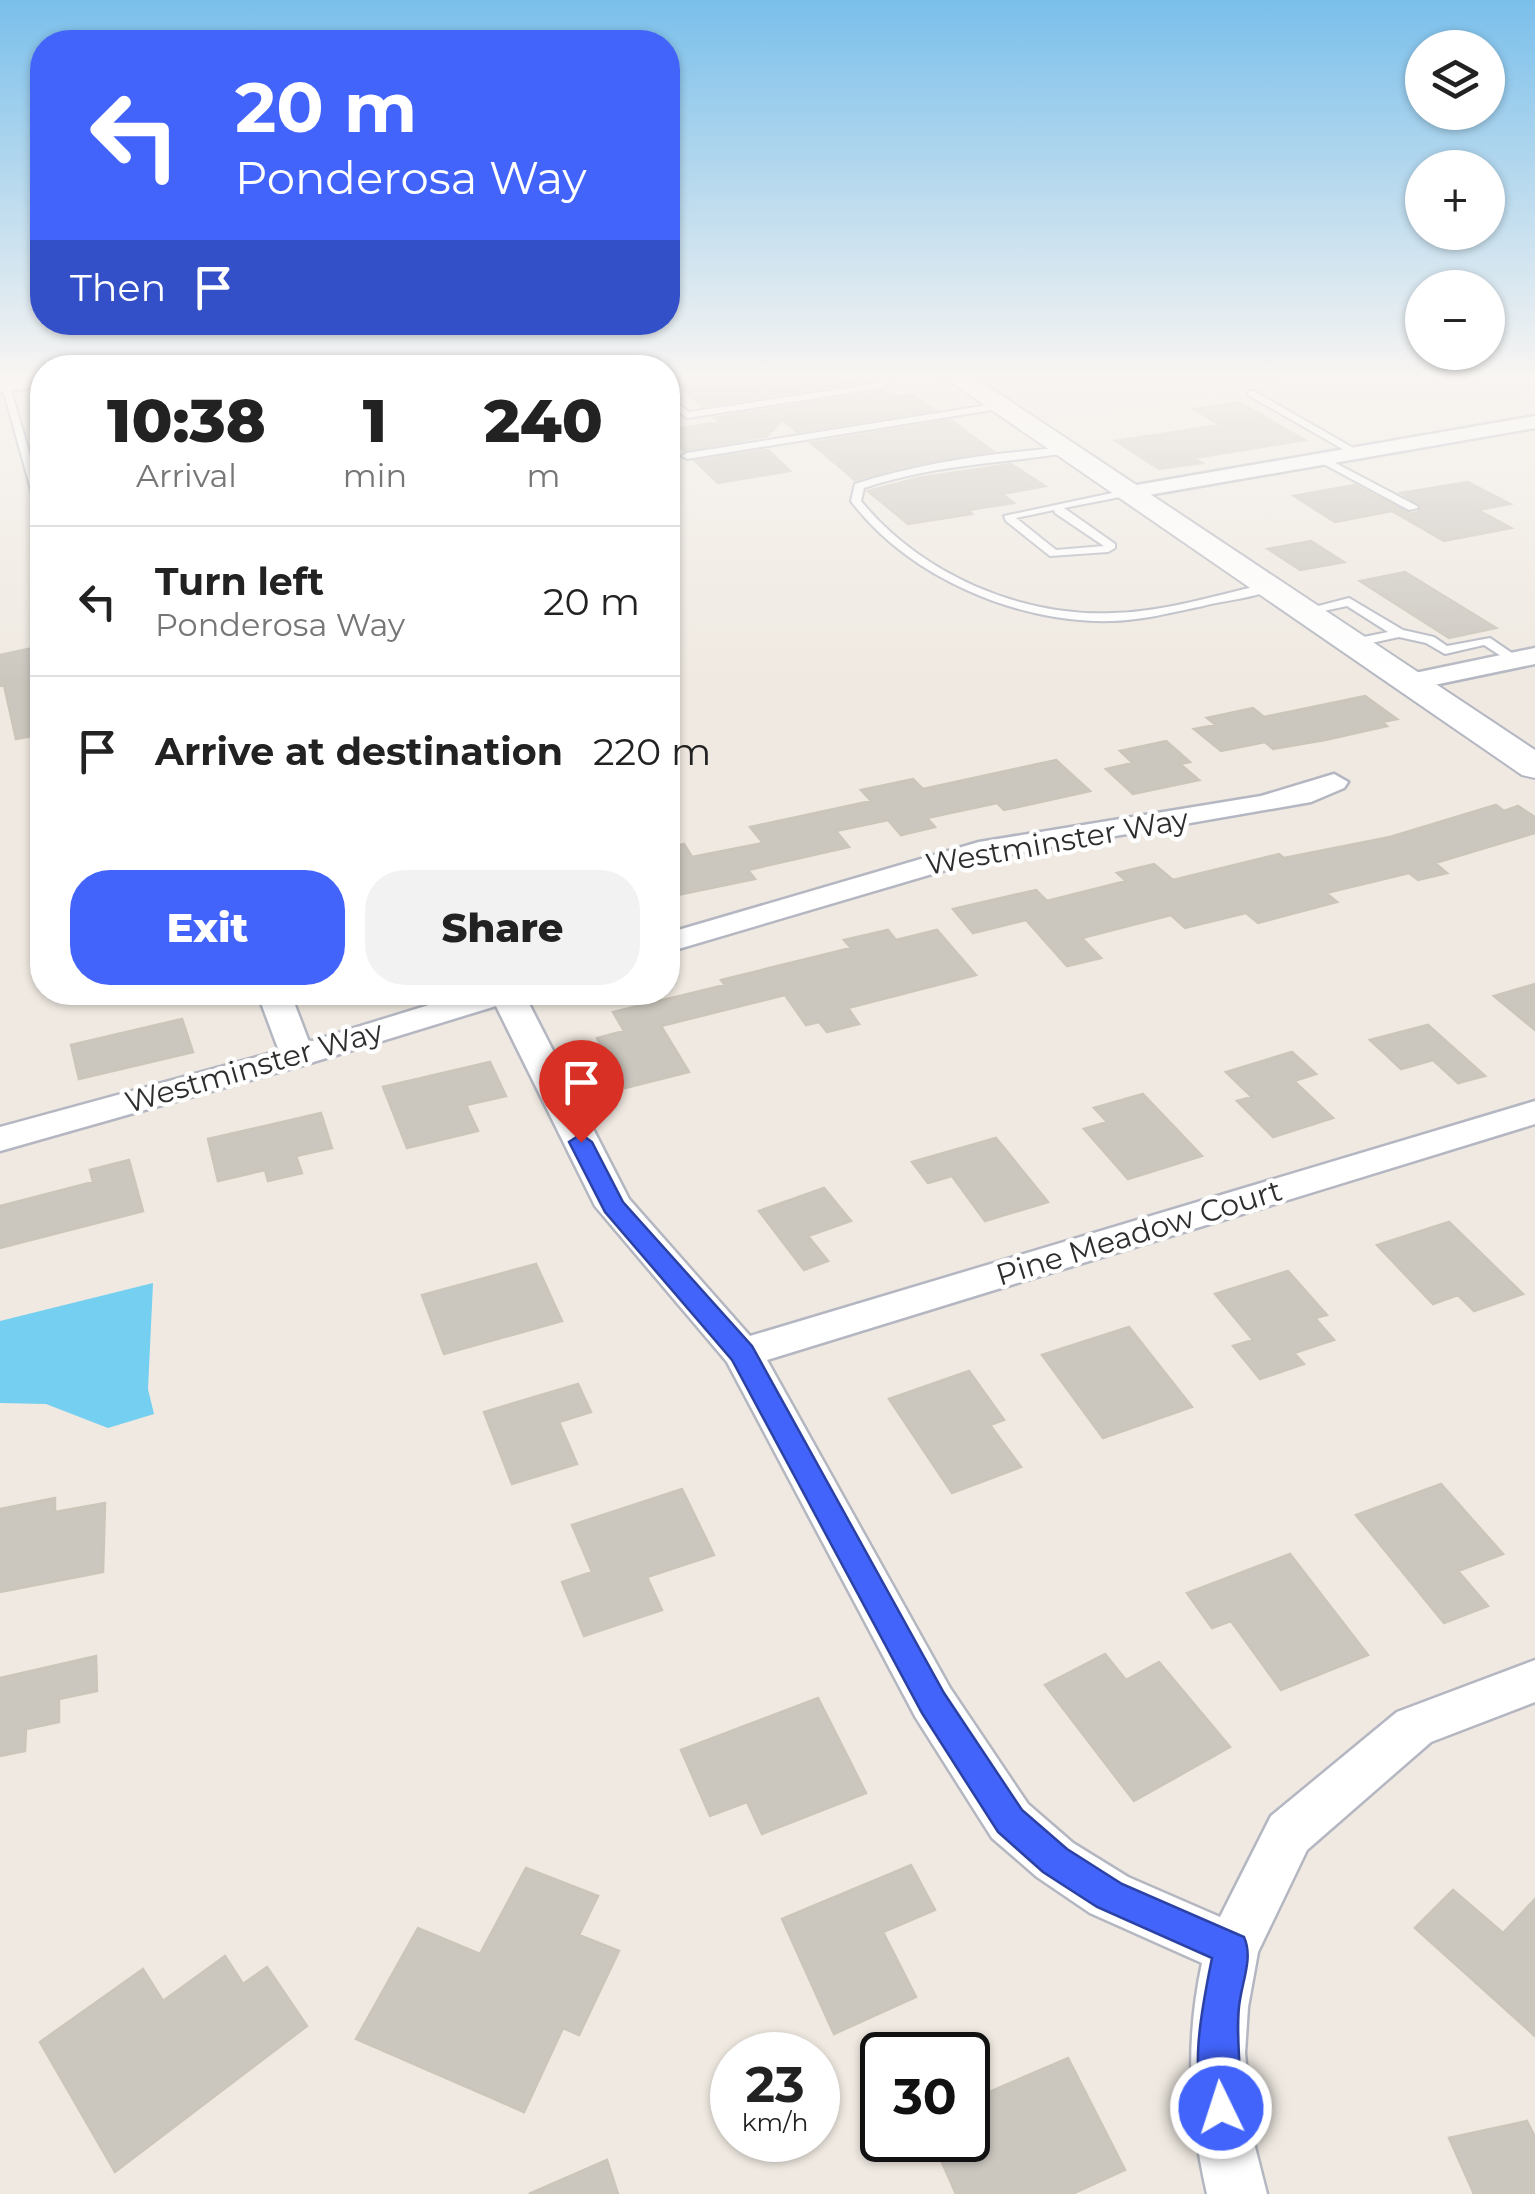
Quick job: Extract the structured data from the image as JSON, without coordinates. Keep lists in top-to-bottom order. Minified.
{"streets":{"street":["Westminster Way","Pine Meadow Court"]},"page":{"map_buttons":["+","−"],"turn":["20 m","Ponderosa Way"],"then":"Then","eta":["10:38","Arrival","1","min","240","m"],"list":[{"name":"Turn left","note":"Ponderosa Way","value":"20 m"},{"name":"Arrive at destination","value":"220 m"}],"buttons":["Exit","Share"],"speed":"23 km/h","limit":"30"}}
